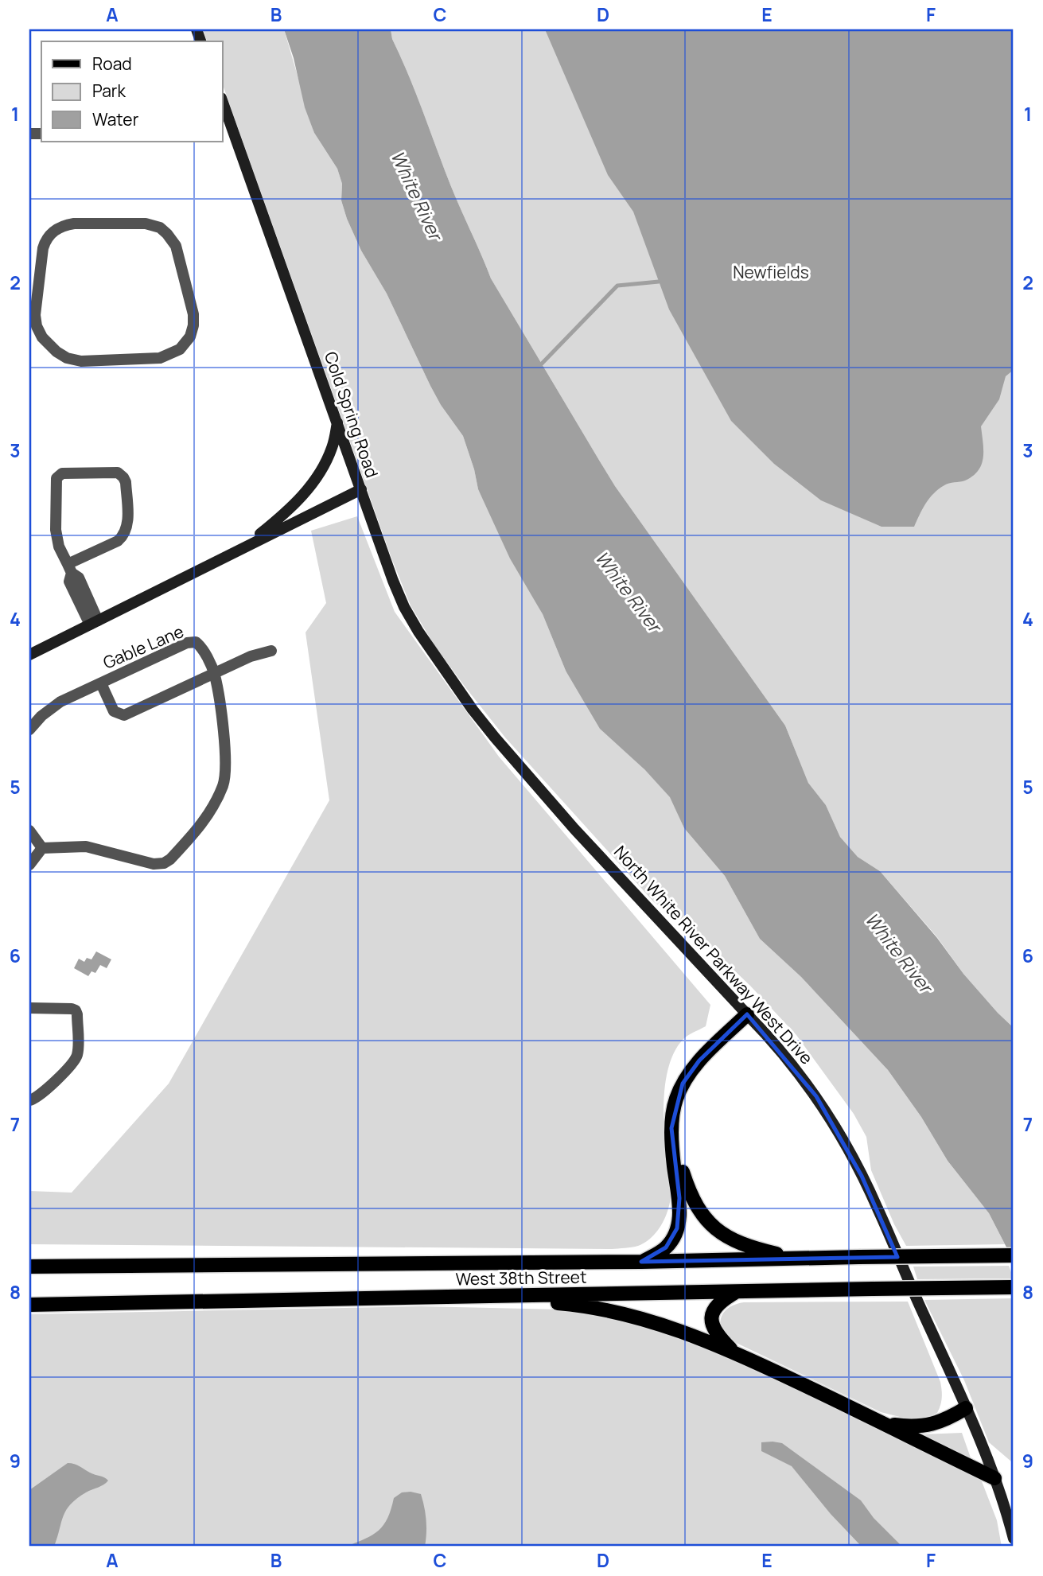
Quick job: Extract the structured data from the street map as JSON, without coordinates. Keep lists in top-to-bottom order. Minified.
{"streets":{"main road":["West 38th Street"],"street":["Cold Spring Road","Gable Lane","North White River Parkway West Drive"]},"crossings":[["Cold Spring Road","North White River Parkway West Drive"]],"water":["White River"],"parks":["Newfields"],"legend":["Road","Park","Water"],"grid":{"columns":["A","B","C","D","E","F"],"rows":["1","2","3","4","5","6","7","8","9"]}}
